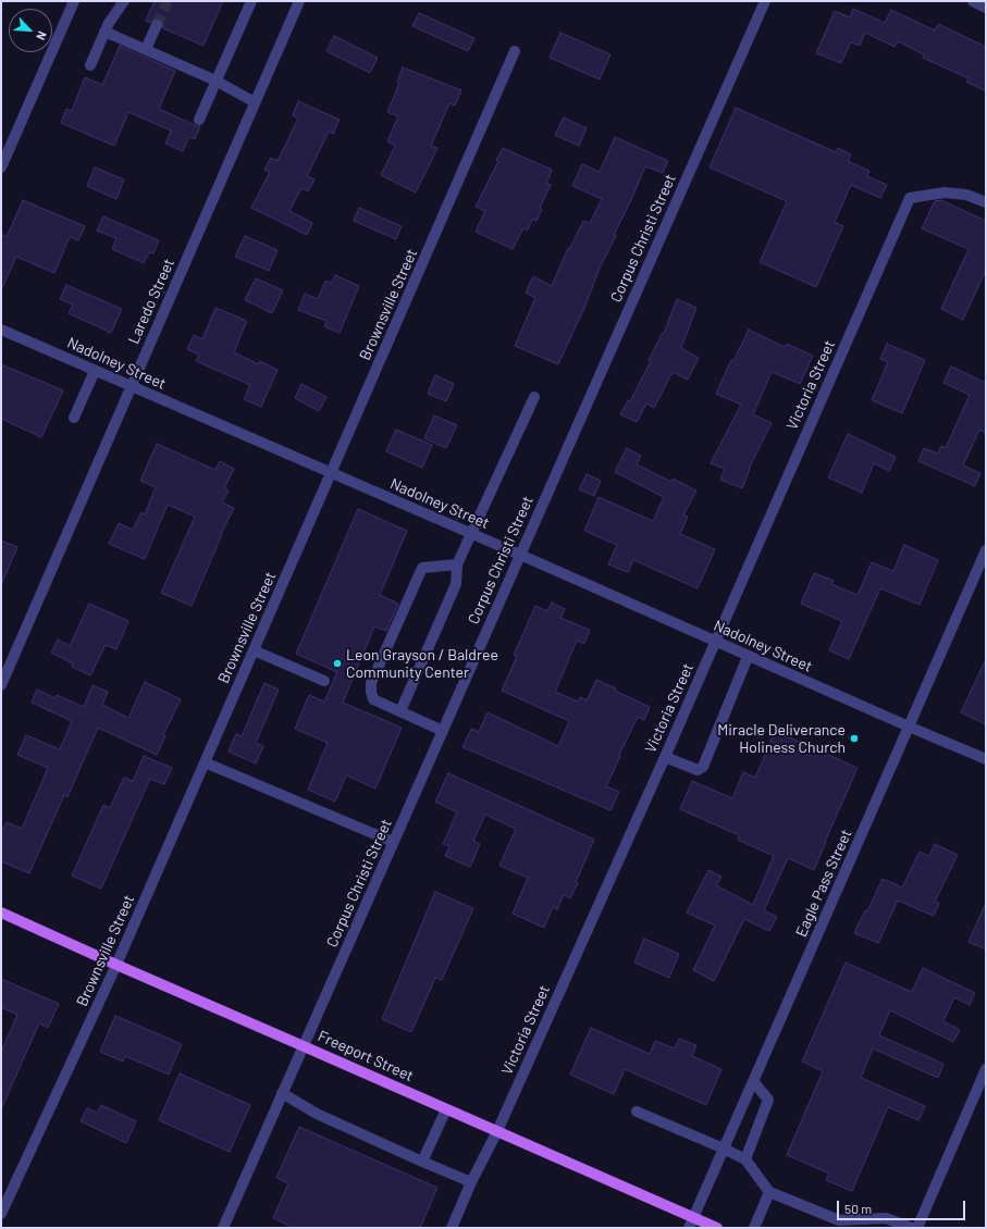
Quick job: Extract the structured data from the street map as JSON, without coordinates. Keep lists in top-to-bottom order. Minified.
{"streets":{"main road":["Freeport Street"],"street":["Corpus Christi Street","Laredo Street","Brownsville Street","Nadolney Street","Victoria Street","Eagle Pass Street"]},"crossings":[["Corpus Christi Street","Nadolney Street"],["Corpus Christi Street","Freeport Street"],["Laredo Street","Nadolney Street"],["Brownsville Street","Nadolney Street"],["Brownsville Street","Freeport Street"],["Nadolney Street","Victoria Street"],["Nadolney Street","Eagle Pass Street"],["Victoria Street","Freeport Street"],["Eagle Pass Street","Freeport Street"]],"places":["Leon Grayson / Baldree Community Center","Miracle Deliverance Holiness Church"],"scale_bar":"50 m","north":"bottom right"}
